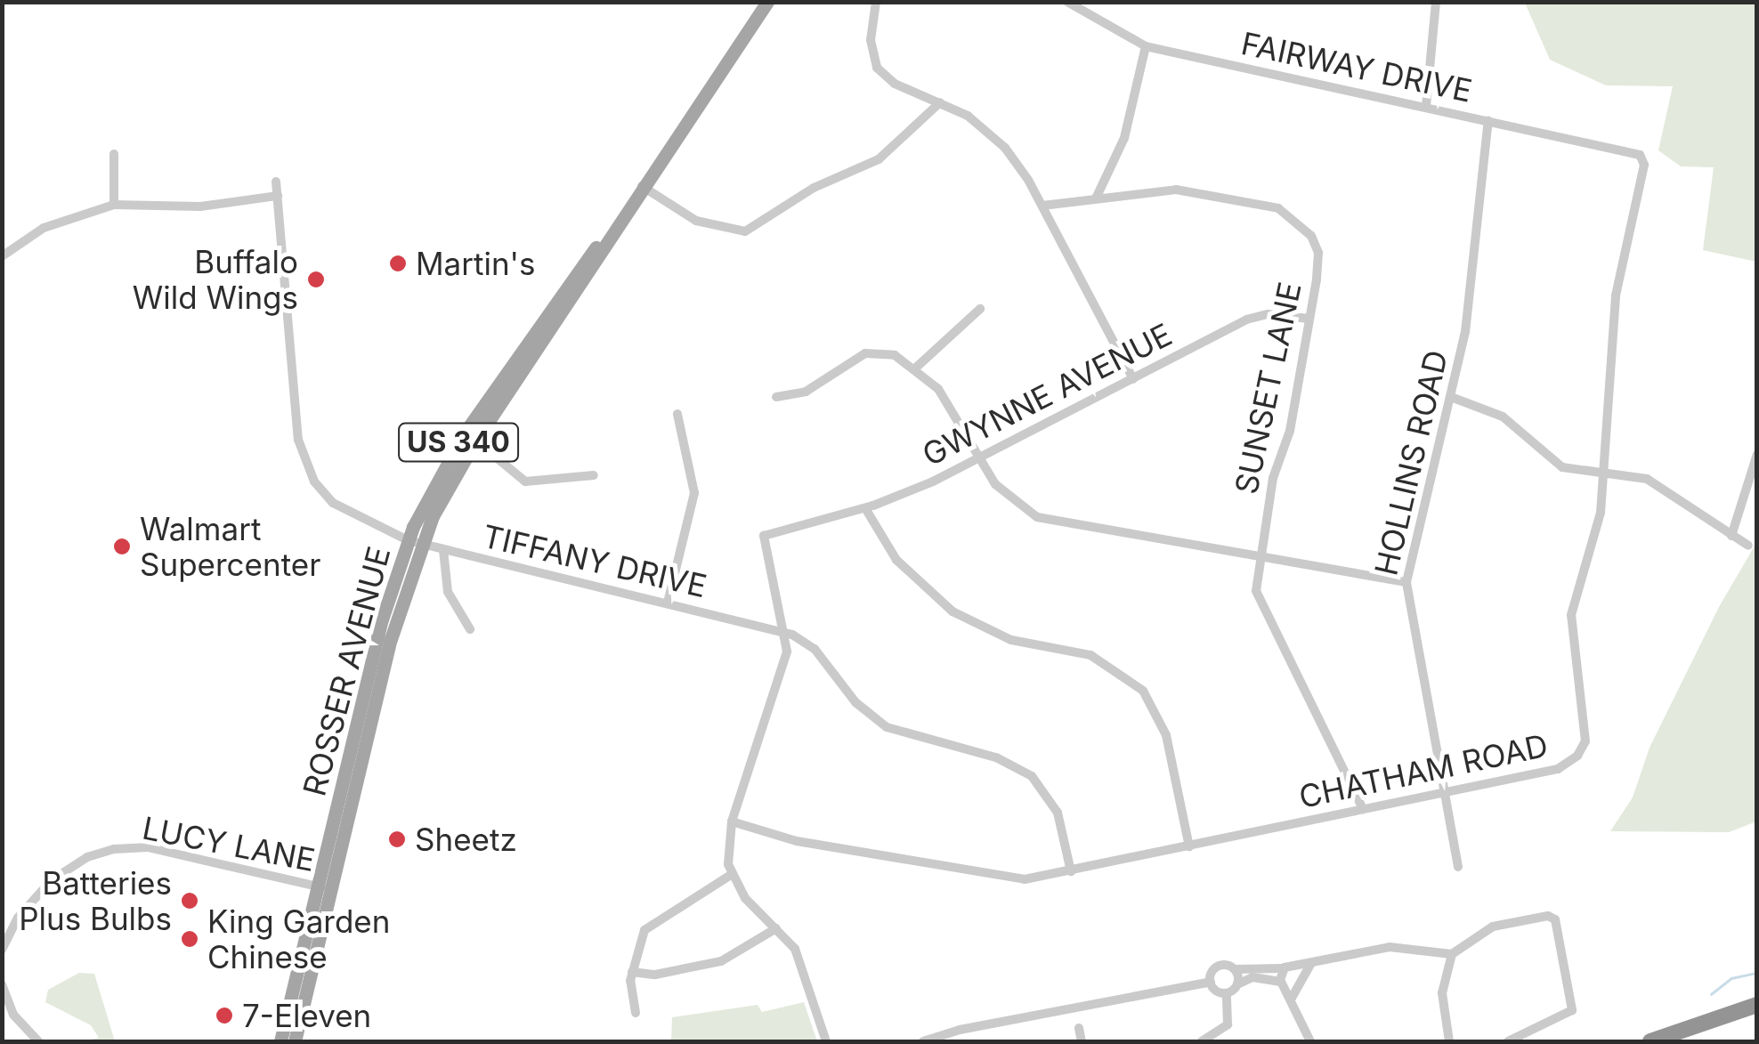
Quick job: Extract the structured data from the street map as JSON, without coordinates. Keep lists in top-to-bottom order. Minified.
{"streets":{"main road":["US 340","ROSSER AVENUE"],"street":["FAIRWAY DRIVE","SUNSET LANE","GWYNNE AVENUE","HOLLINS ROAD","TIFFANY DRIVE","CHATHAM ROAD","LUCY LANE"]},"crossings":[["FAIRWAY DRIVE","HOLLINS ROAD"],["FAIRWAY DRIVE","CHATHAM ROAD"],["SUNSET LANE","GWYNNE AVENUE"],["SUNSET LANE","CHATHAM ROAD"],["GWYNNE AVENUE","TIFFANY DRIVE"],["GWYNNE AVENUE","CHATHAM ROAD"],["HOLLINS ROAD","CHATHAM ROAD"],["TIFFANY DRIVE","ROSSER AVENUE"],["TIFFANY DRIVE","CHATHAM ROAD"],["ROSSER AVENUE","LUCY LANE"]],"places":["Martin's","Buffalo Wild Wings","Walmart Supercenter","Sheetz","Batteries Plus Bulbs","King Garden Chinese","7-Eleven"]}
